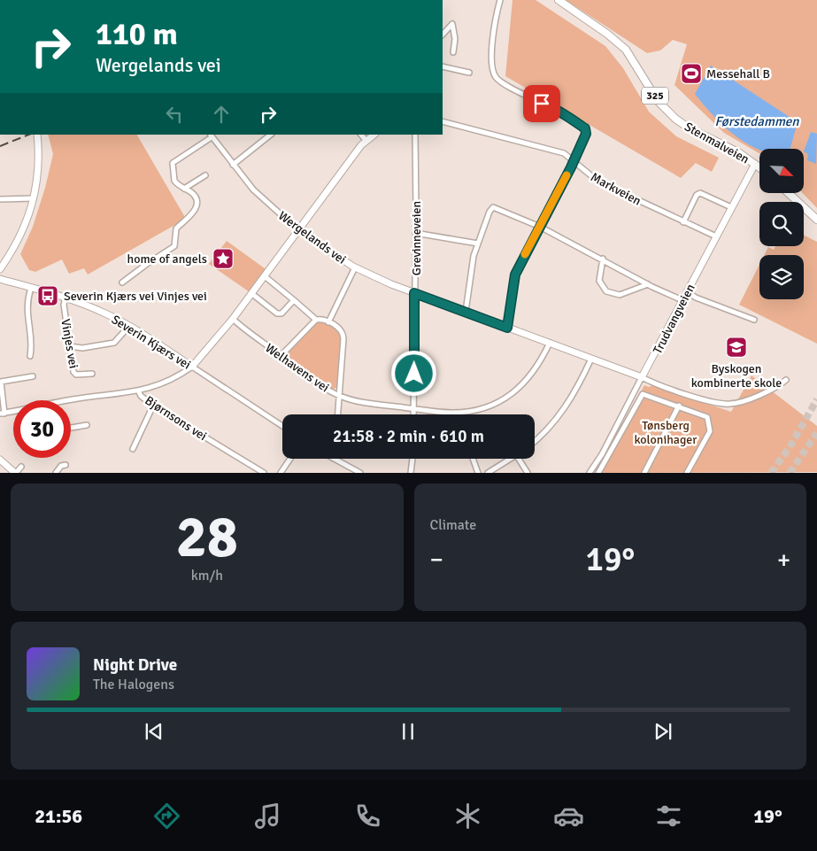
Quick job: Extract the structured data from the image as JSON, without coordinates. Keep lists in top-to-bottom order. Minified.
{"streets":{"main road":["325","Stenmalveien","Wergelands vei","Trudvangveien","Severin Kjærs vei"],"street":["Markveien","Grevinneveien","Vinjes vei","Welhavens vei","Bjørnsons vei"]},"crossings":[["Stenmalveien","Trudvangveien"],["Markveien","Trudvangveien"],["Wergelands vei","Grevinneveien"],["Wergelands vei","Trudvangveien"],["Wergelands vei","Welhavens vei"],["Grevinneveien","Welhavens vei"],["Severin Kjærs vei","Vinjes vei"]],"water":["Førstedammen"],"parks":["Tønsberg kolonihager"],"places":{"sports":["Messehall B"],"place":["home of angels"],"bus stop":["Severin Kjærs vei Vinjes vei"],"school or university":["Byskogen kombinerte skole"]},"north":"bottom right","page":{"turn":["110 m","Wergelands vei"],"limit":"30","trip":"21:58 · 2 min · 610 m","tile":[["28","km/h"],"Climate"],"heat":["−","19°","+"],"song":["Night Drive","The Halogens"],"tabs":["21:56","19°"]}}
